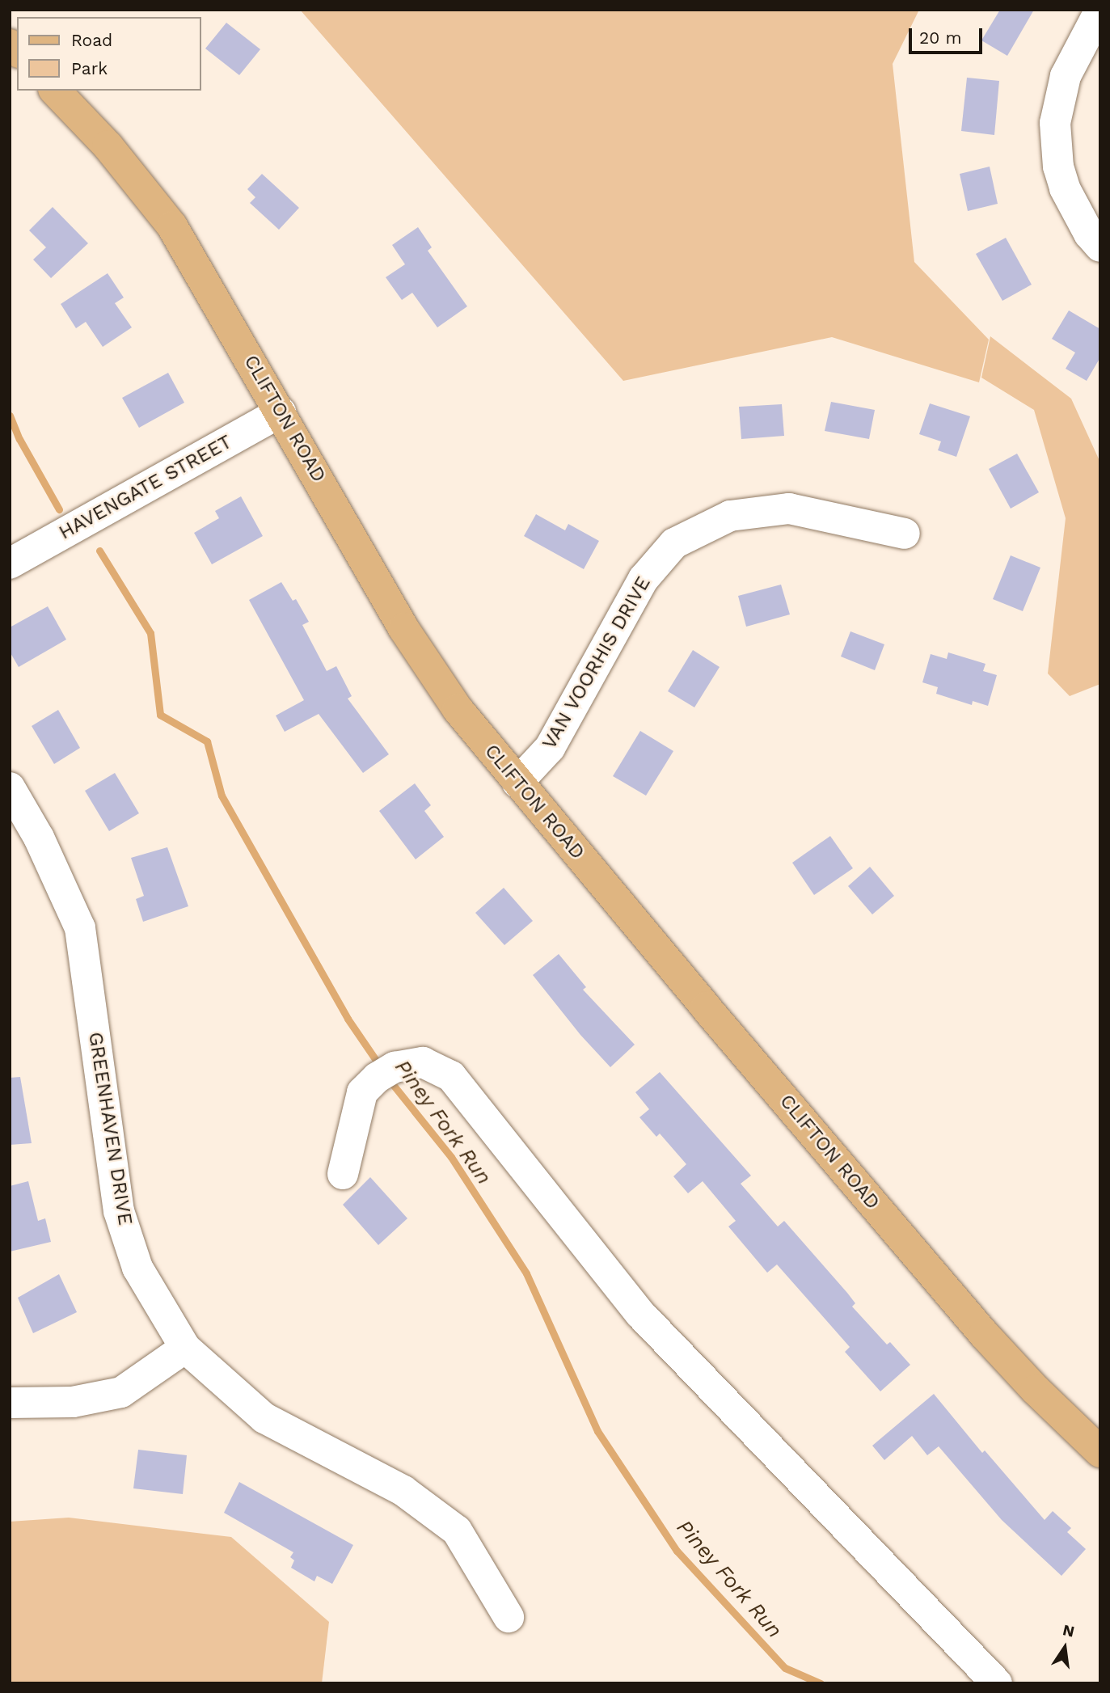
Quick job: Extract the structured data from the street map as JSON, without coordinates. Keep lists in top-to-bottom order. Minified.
{"streets":{"main road":["CLIFTON ROAD"],"street":["HAVENGATE STREET","VAN VOORHIS DRIVE","GREENHAVEN DRIVE"]},"crossings":[["CLIFTON ROAD","HAVENGATE STREET"],["CLIFTON ROAD","VAN VOORHIS DRIVE"]],"water":["Piney Fork Run"],"legend":["Road","Park"],"scale_bar":"20 m","north":"top"}
